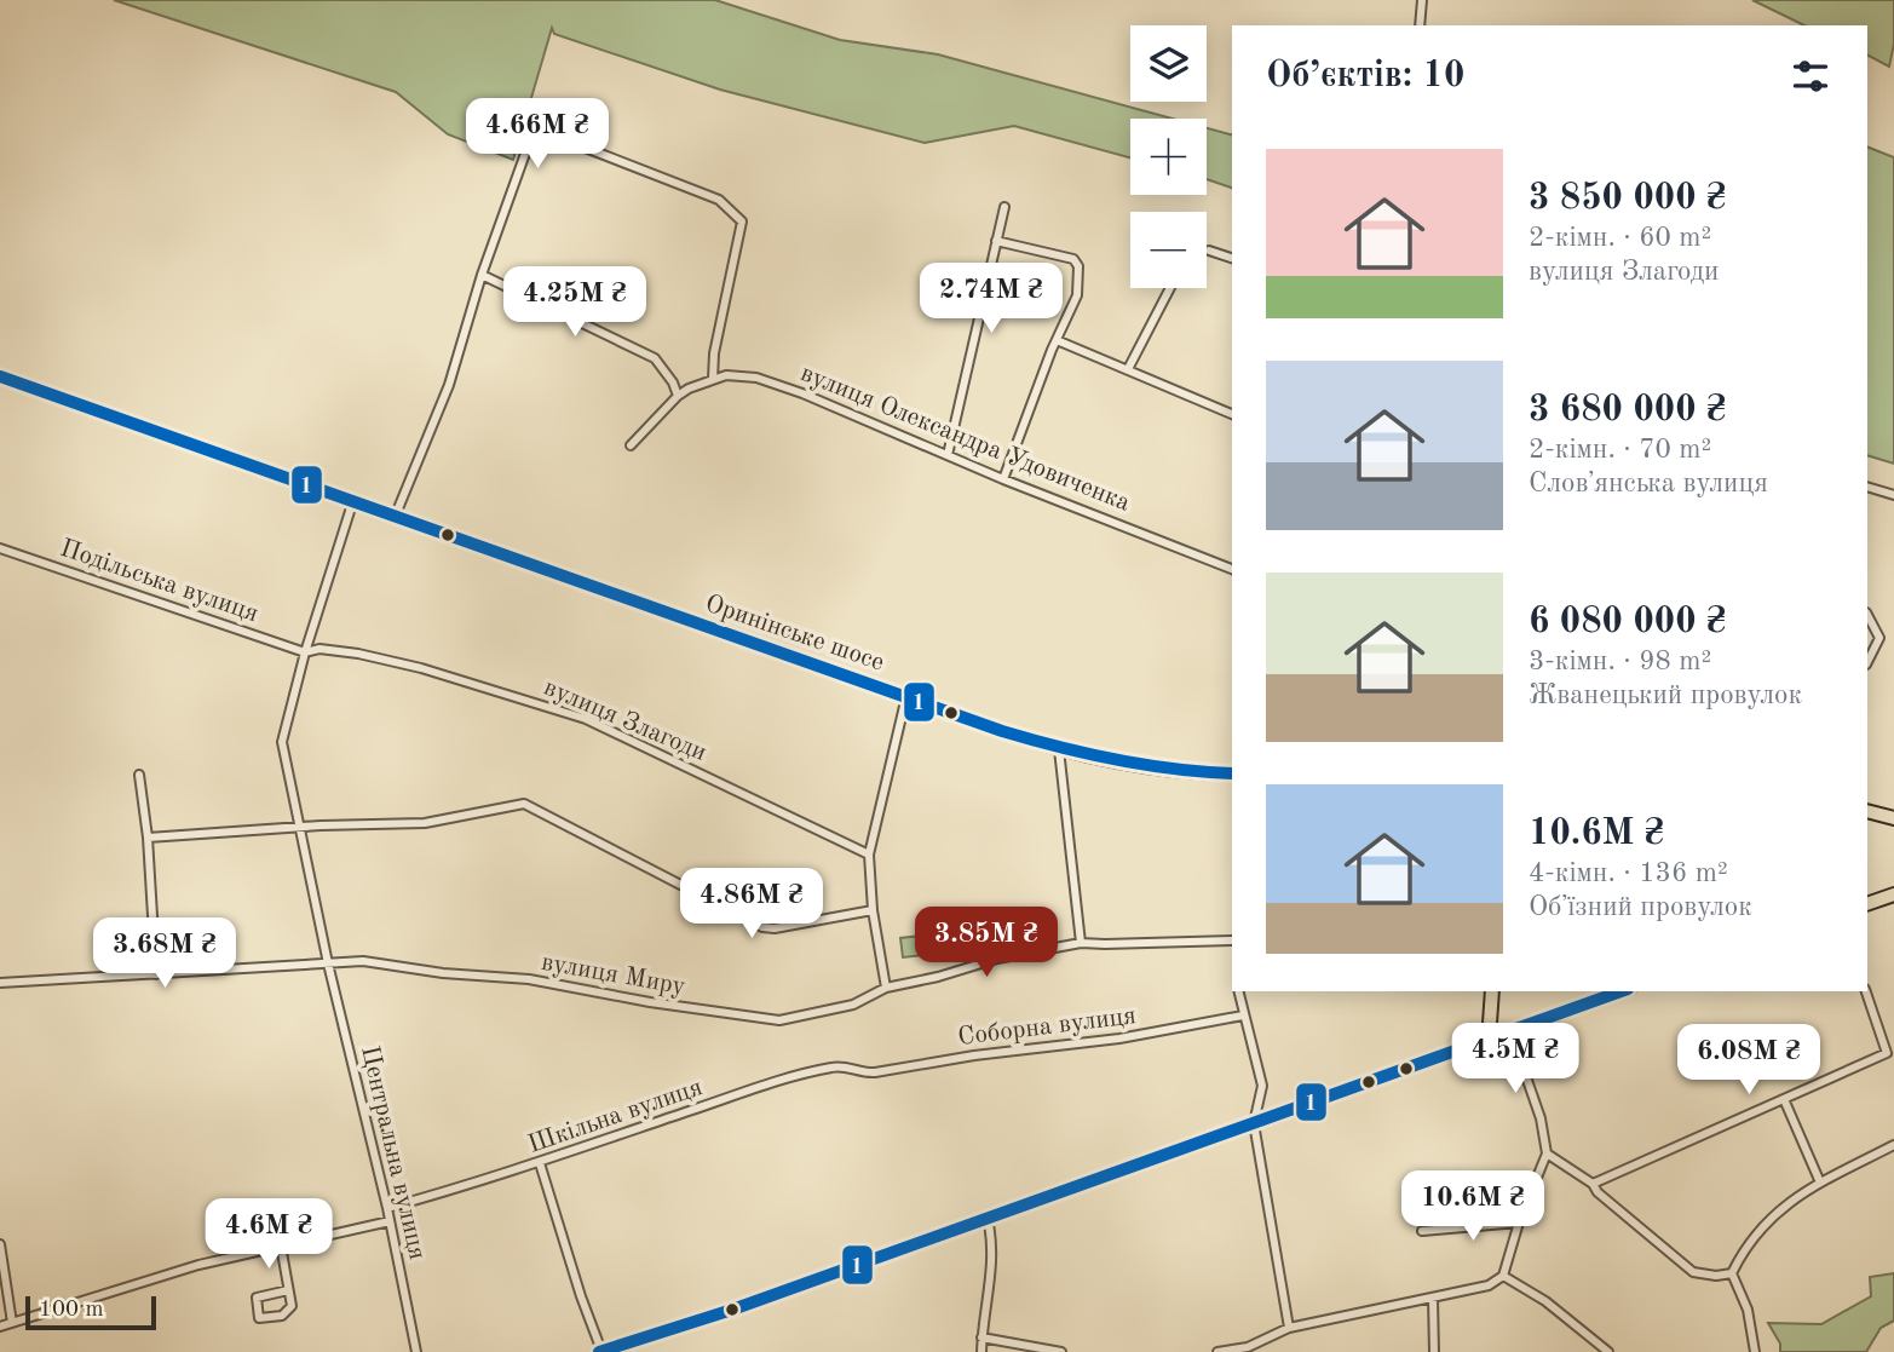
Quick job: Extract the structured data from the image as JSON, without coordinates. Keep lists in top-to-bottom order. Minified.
{"streets":{"main road":["Оринінське шосе"],"street":["вулиця Олександра Удовиченка","Подільська вулиця","вулиця Злагоди","вулиця Миру","Соборна вулиця","Шкільна вулиця","Центральна вулиця"]},"crossings":[["Подільська вулиця","вулиця Злагоди"],["Подільська вулиця","Центральна вулиця"],["Оринінське шосе","Центральна вулиця"],["вулиця Злагоди","Центральна вулиця"],["вулиця Миру","Центральна вулиця"],["Соборна вулиця","Шкільна вулиця"],["Шкільна вулиця","Центральна вулиця"]],"lines":["transit line 1"],"scale_bar":"100 m","page":{"map_buttons":["+","−"],"heading":"Об’єктів: 10","price":["4.66M ₴","2.74M ₴","4.25M ₴","4.86M ₴","3.85M ₴","3.68M ₴","4.5M ₴","6.08M ₴","10.6M ₴","4.6M ₴"],"list":[{"name":"3 850 000 ₴","note":"2-кімн. · 60 m² · вулиця Злагоди"},{"name":"3 680 000 ₴","note":"2-кімн. · 70 m² · Словʼянська вулиця"},{"name":"6 080 000 ₴","note":"3-кімн. · 98 m² · Жванецький провулок"},{"name":"10.6M ₴","note":"4-кімн. · 136 m² · Обʼїзний провулок"}],"scale":"100 m"}}
